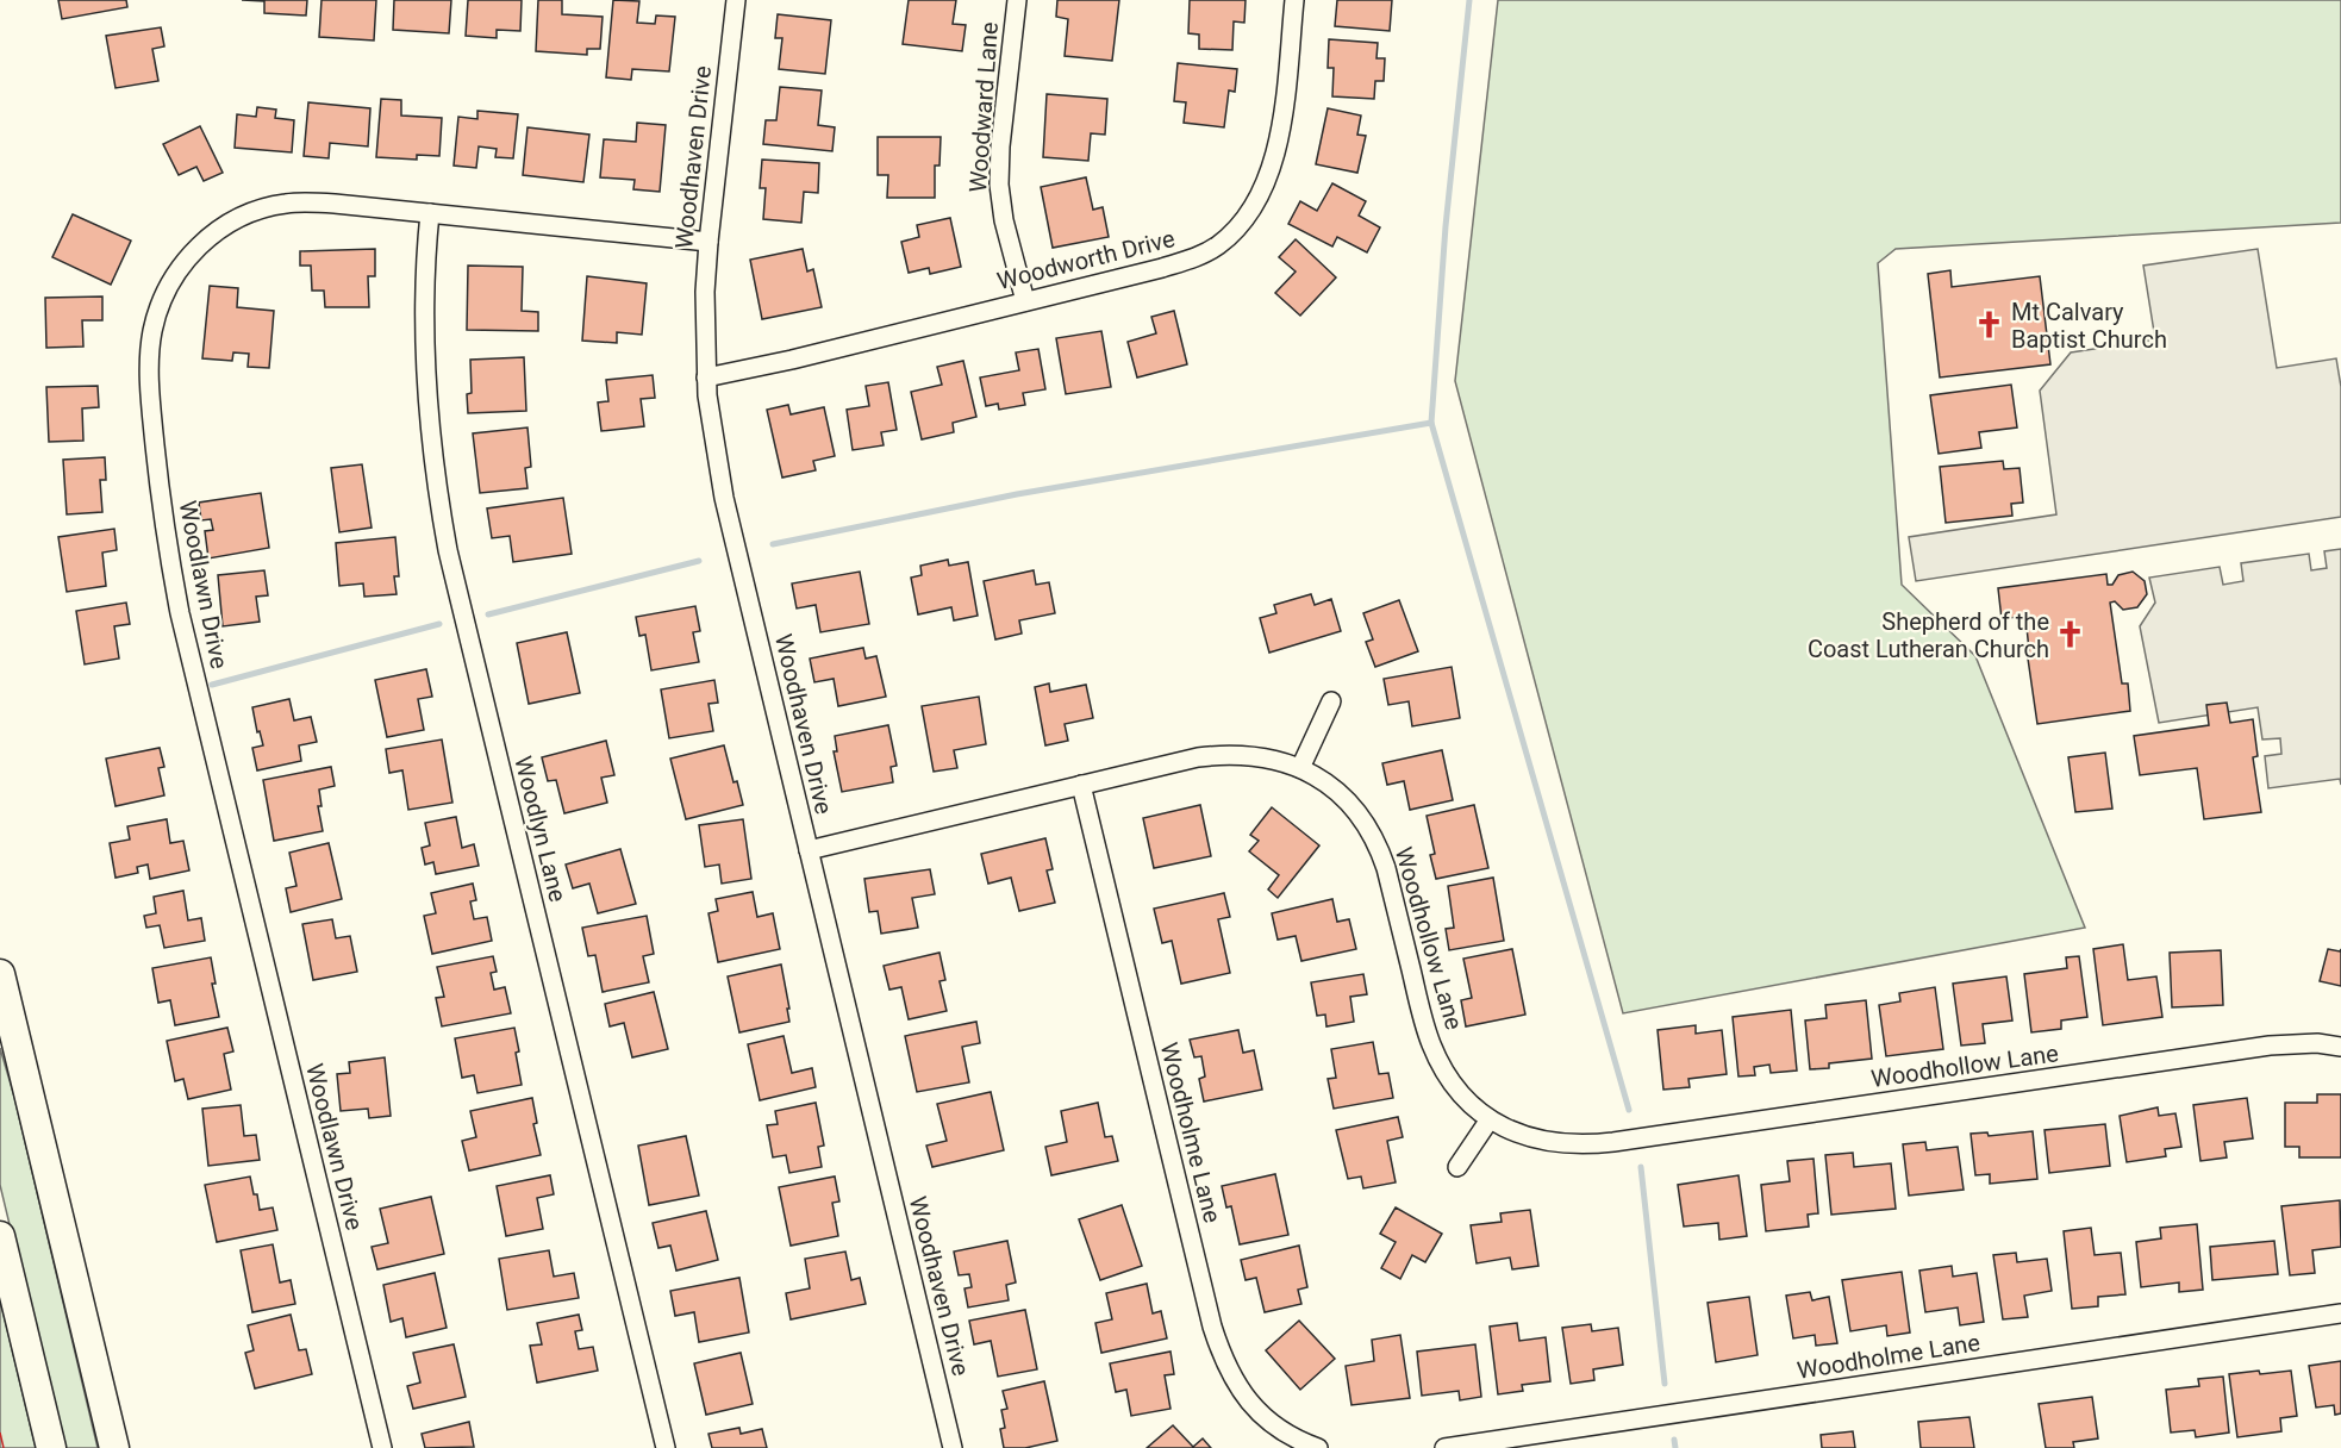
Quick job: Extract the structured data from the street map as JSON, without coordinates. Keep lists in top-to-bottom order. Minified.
{"streets":{"street":["Woodward Lane","Woodhaven Drive","Woodworth Drive","Woodlawn Drive","Woodlyn Lane","Woodhollow Lane","Woodholme Lane"]},"crossings":[["Woodward Lane","Woodworth Drive"],["Woodhaven Drive","Woodworth Drive"],["Woodhaven Drive","Woodlawn Drive"],["Woodhaven Drive","Woodhollow Lane"],["Woodlawn Drive","Woodlyn Lane"],["Woodhollow Lane","Woodholme Lane"]],"places":{"church":["Mt Calvary Baptist Church","Shepherd of the Coast Lutheran Church"]}}
